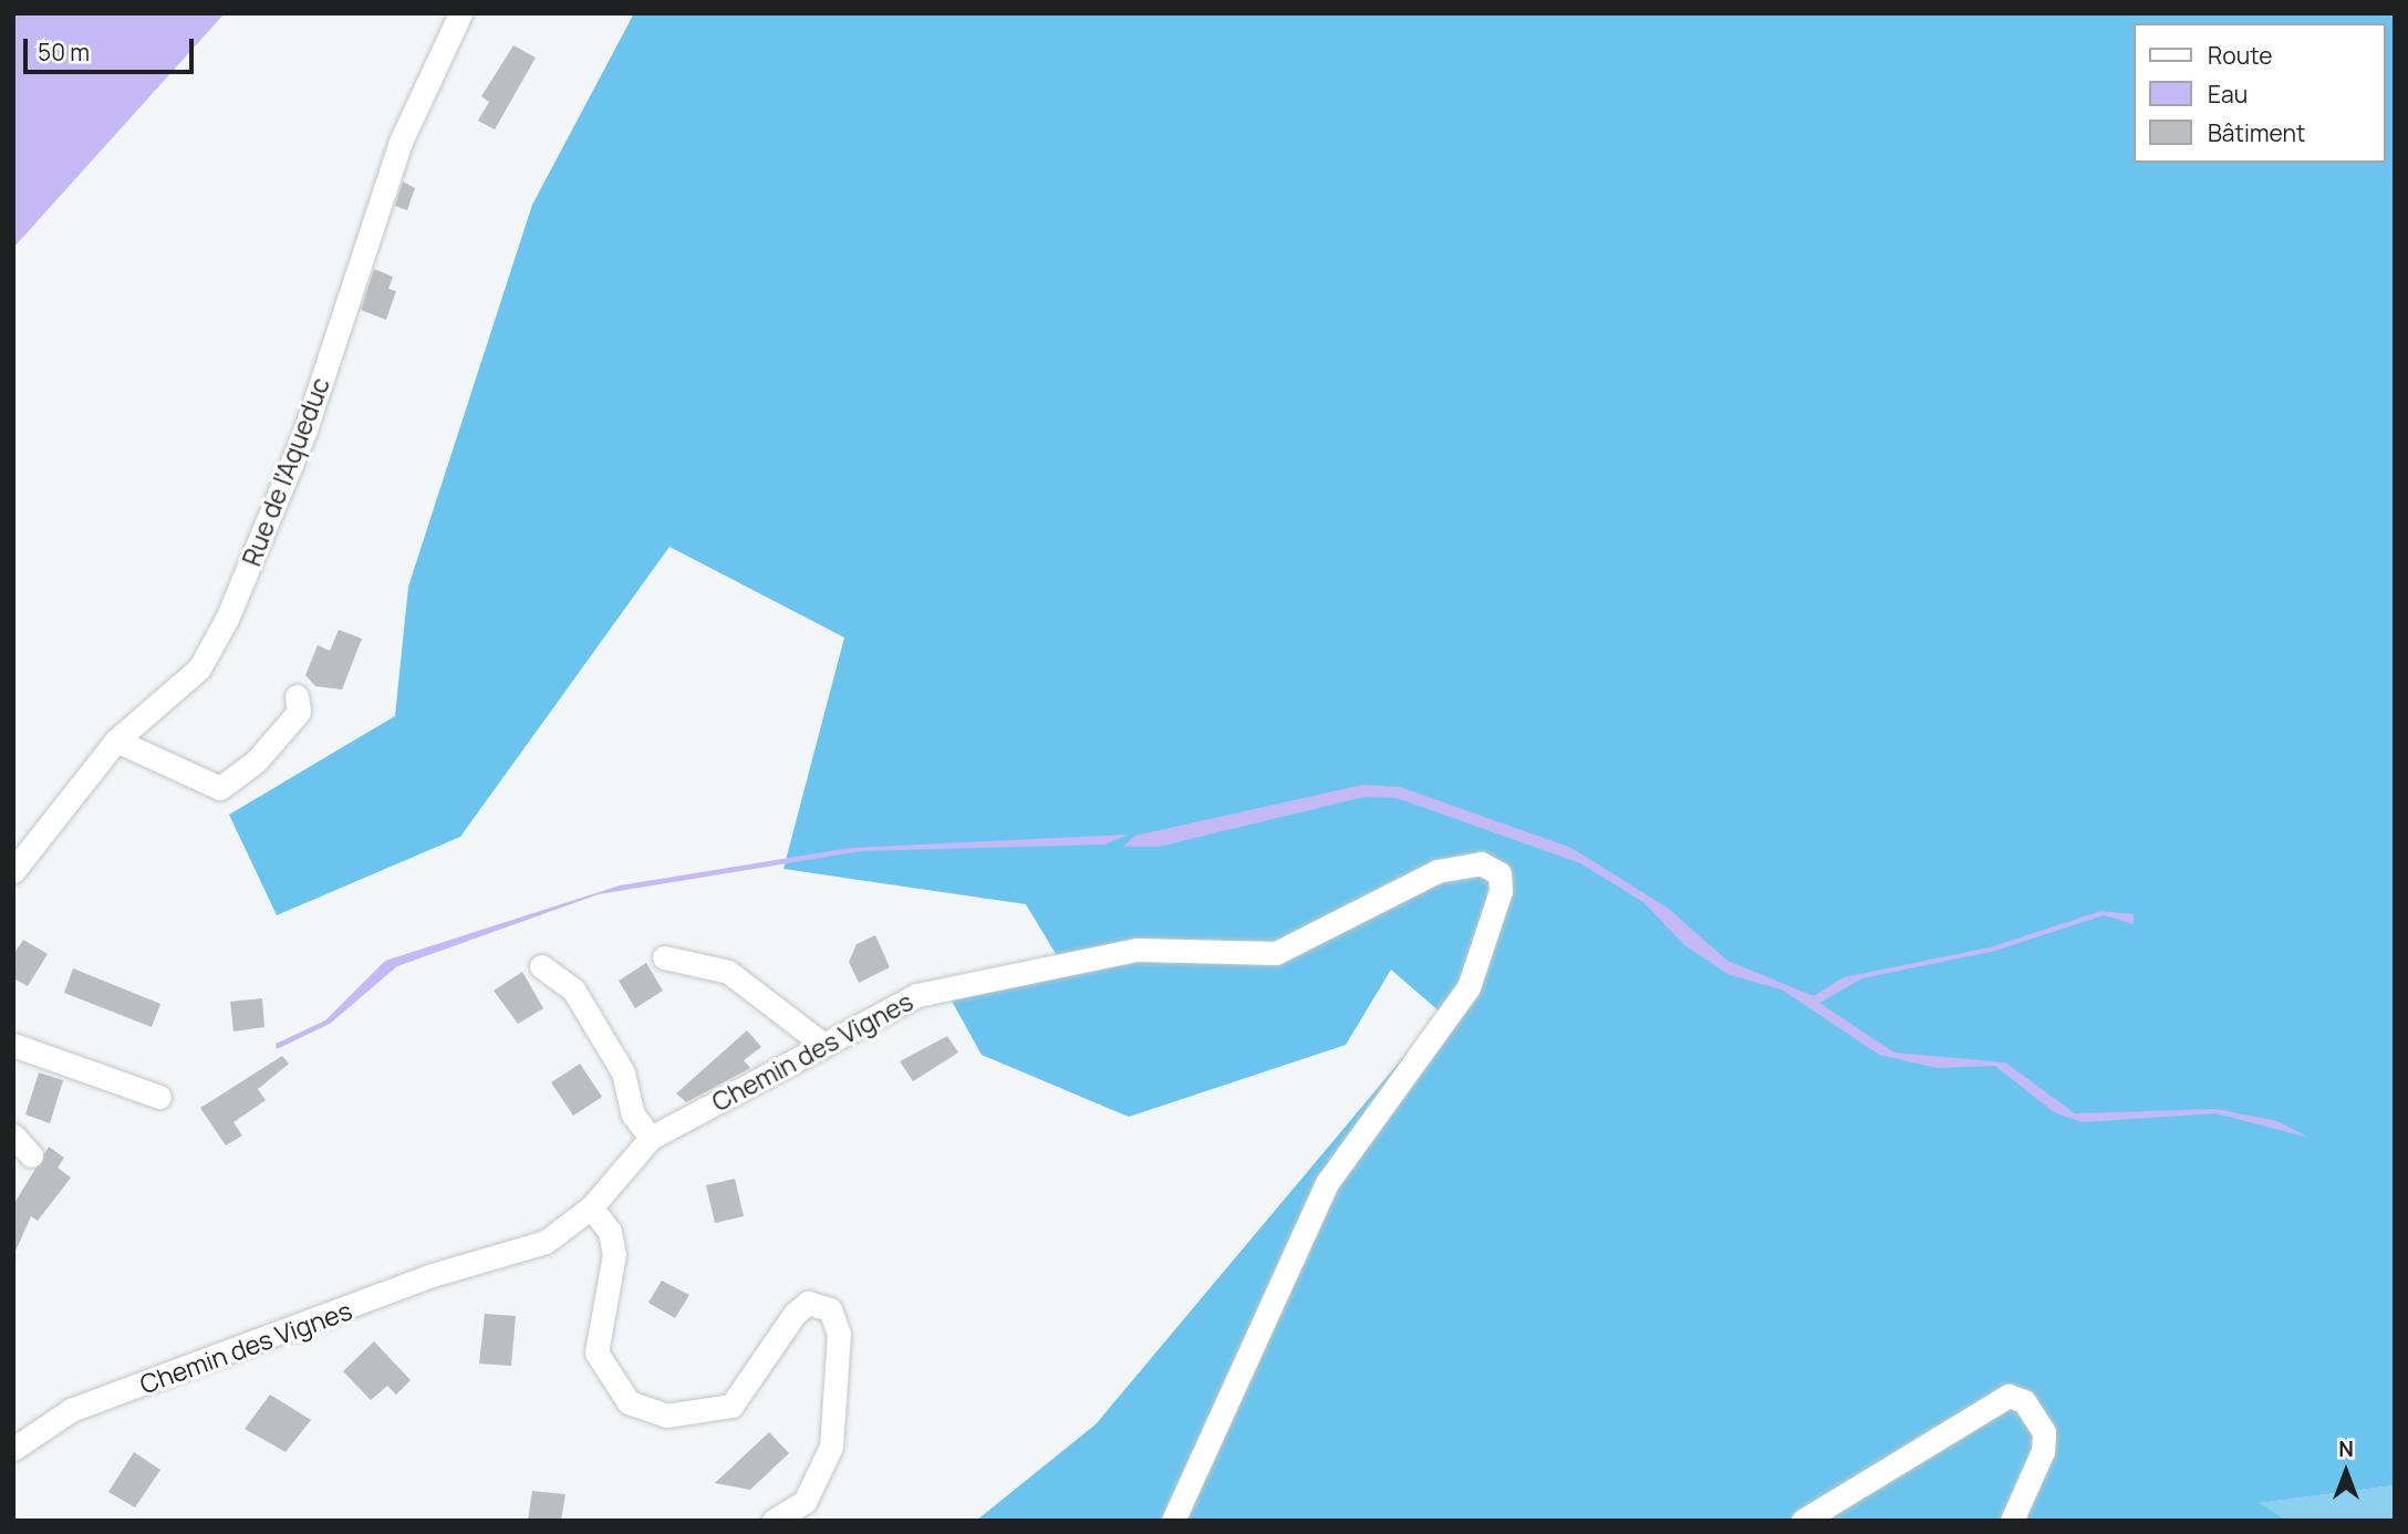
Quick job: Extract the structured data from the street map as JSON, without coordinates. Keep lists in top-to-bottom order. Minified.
{"streets":{"street":["Rue de l'Aqueduc","Chemin des Vignes"]},"legend":["Route","Eau","Bâtiment"],"scale_bar":"50 m","north":"top"}
